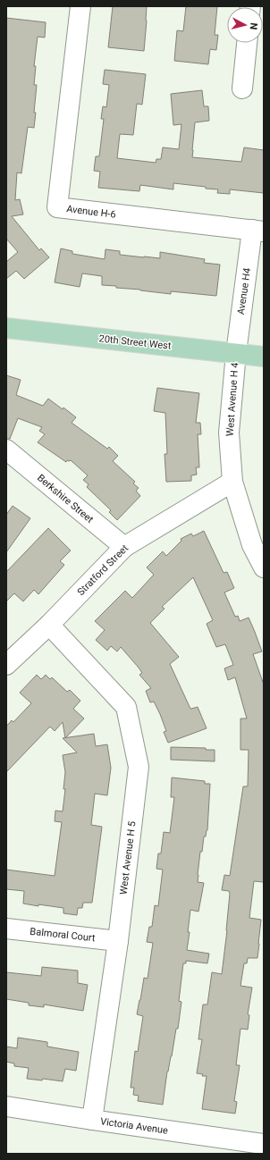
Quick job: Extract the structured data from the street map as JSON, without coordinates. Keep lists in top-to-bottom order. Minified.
{"streets":{"main road":["20th Street West"],"street":["Avenue H-6","Avenue H4","West Avenue H 4","Berkshire Street","Stratford Street","West Avenue H 5","Balmoral Court","Victoria Avenue"]},"crossings":[["Avenue H-6","Avenue H4"],["Avenue H4","20th Street West"],["Avenue H4","West Avenue H 4"],["20th Street West","West Avenue H 4"],["West Avenue H 4","Stratford Street"],["Berkshire Street","Stratford Street"],["Stratford Street","West Avenue H 5"],["West Avenue H 5","Balmoral Court"],["West Avenue H 5","Victoria Avenue"]],"north":"right"}
